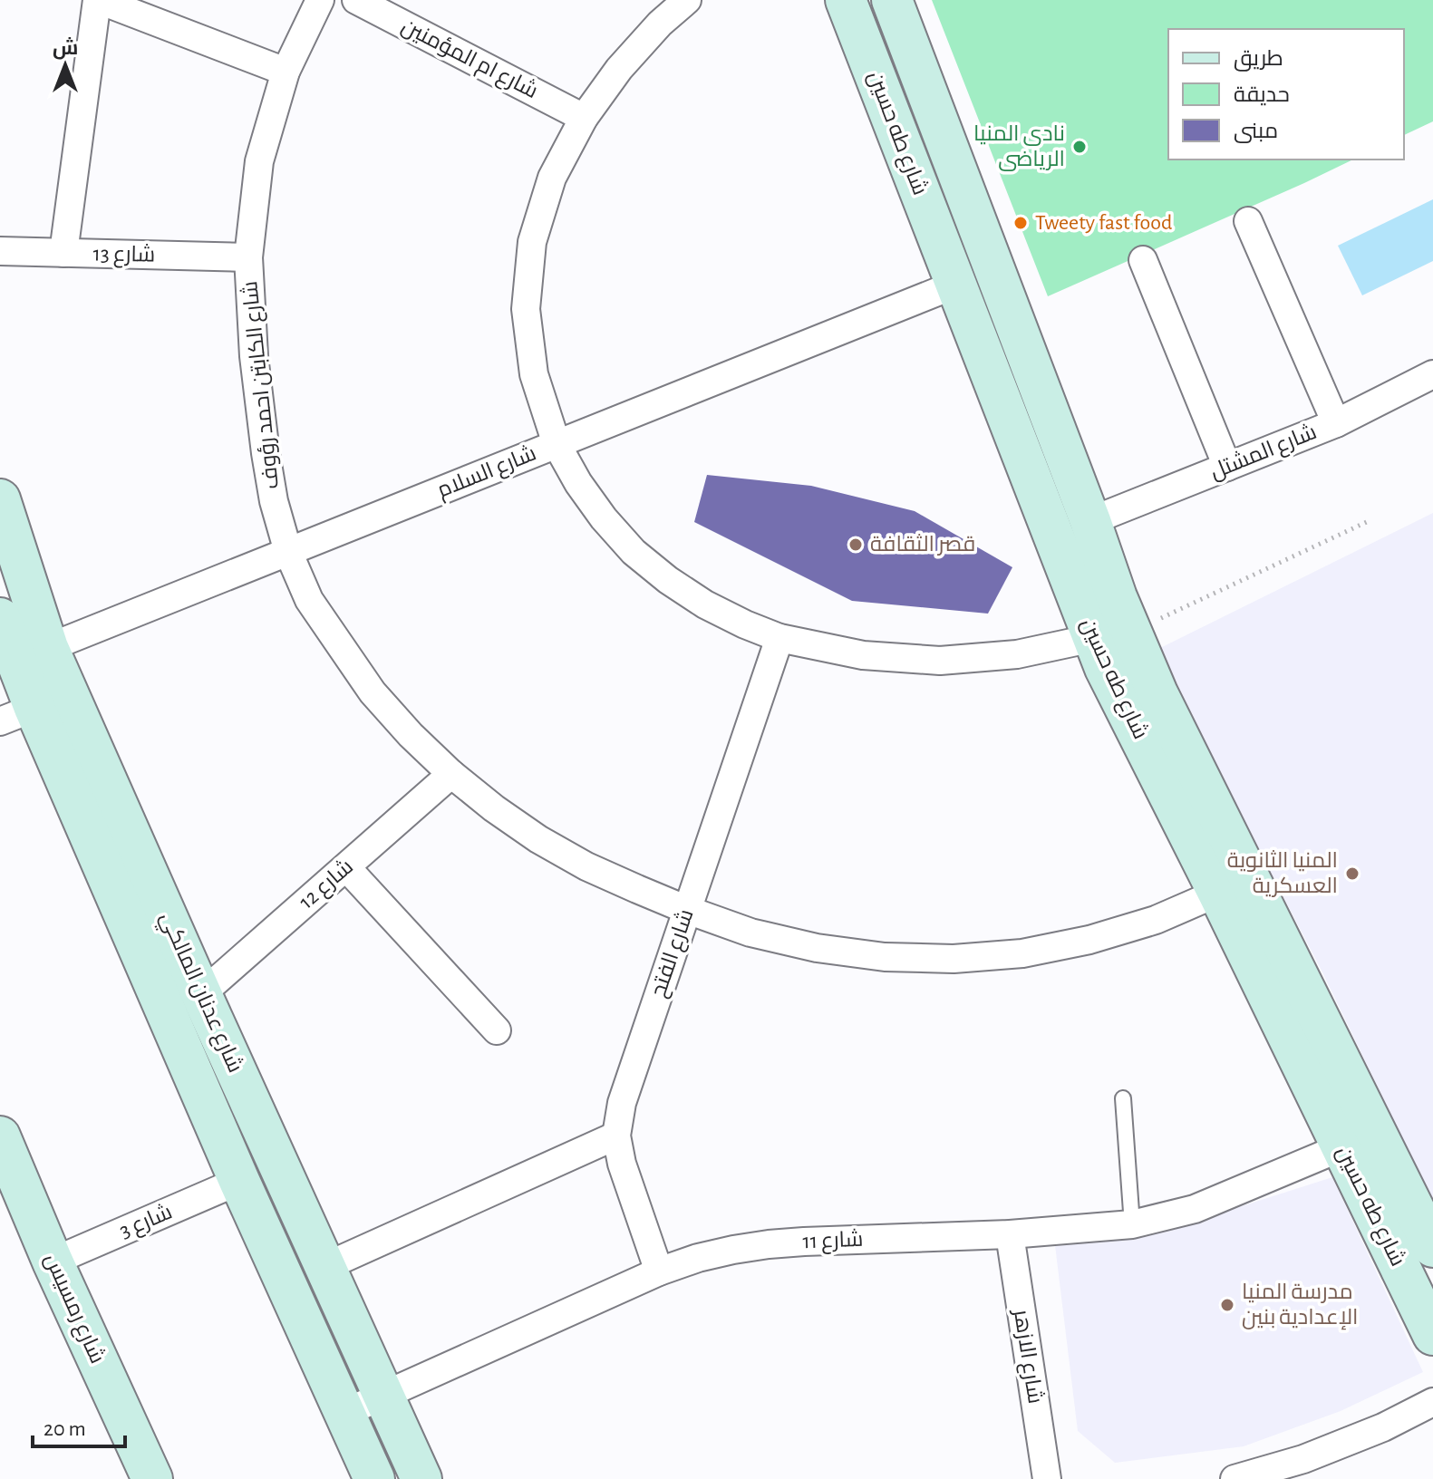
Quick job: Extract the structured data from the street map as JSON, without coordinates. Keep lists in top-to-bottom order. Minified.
{"streets":{"main road":["شارع طه حسين","شارع عدنان المالكي","شارع رمسيس"],"street":["شارع ام المؤمنين","شارع 13","شارع الكابتن احمد رؤوف","شارع المشتل","شارع السلام","شارع 12","شارع الفتح","شارع 3","شارع 11","شارع الازهر"]},"crossings":[["شارع طه حسين","شارع الكابتن احمد رؤوف"],["شارع طه حسين","شارع المشتل"],["شارع طه حسين","شارع السلام"],["شارع طه حسين","شارع 11"],["شارع 13","شارع الكابتن احمد رؤوف"],["شارع الكابتن احمد رؤوف","شارع السلام"],["شارع الكابتن احمد رؤوف","شارع 12"],["شارع الكابتن احمد رؤوف","شارع الفتح"],["شارع السلام","شارع عدنان المالكي"],["شارع 12","شارع عدنان المالكي"],["شارع الفتح","شارع 11"],["شارع عدنان المالكي","شارع 3"],["شارع عدنان المالكي","شارع 11"],["شارع 3","شارع رمسيس"],["شارع 11","شارع الازهر"]],"places":["نادى المنيا الرياضى","Tweety fast food","قصر الثقافة","المنيا الثانوية العسكرية","مدرسة المنيا الإعدادية بنين"],"legend":["طريق","حديقة","مبنى"],"scale_bar":"20 m","north":"top"}
